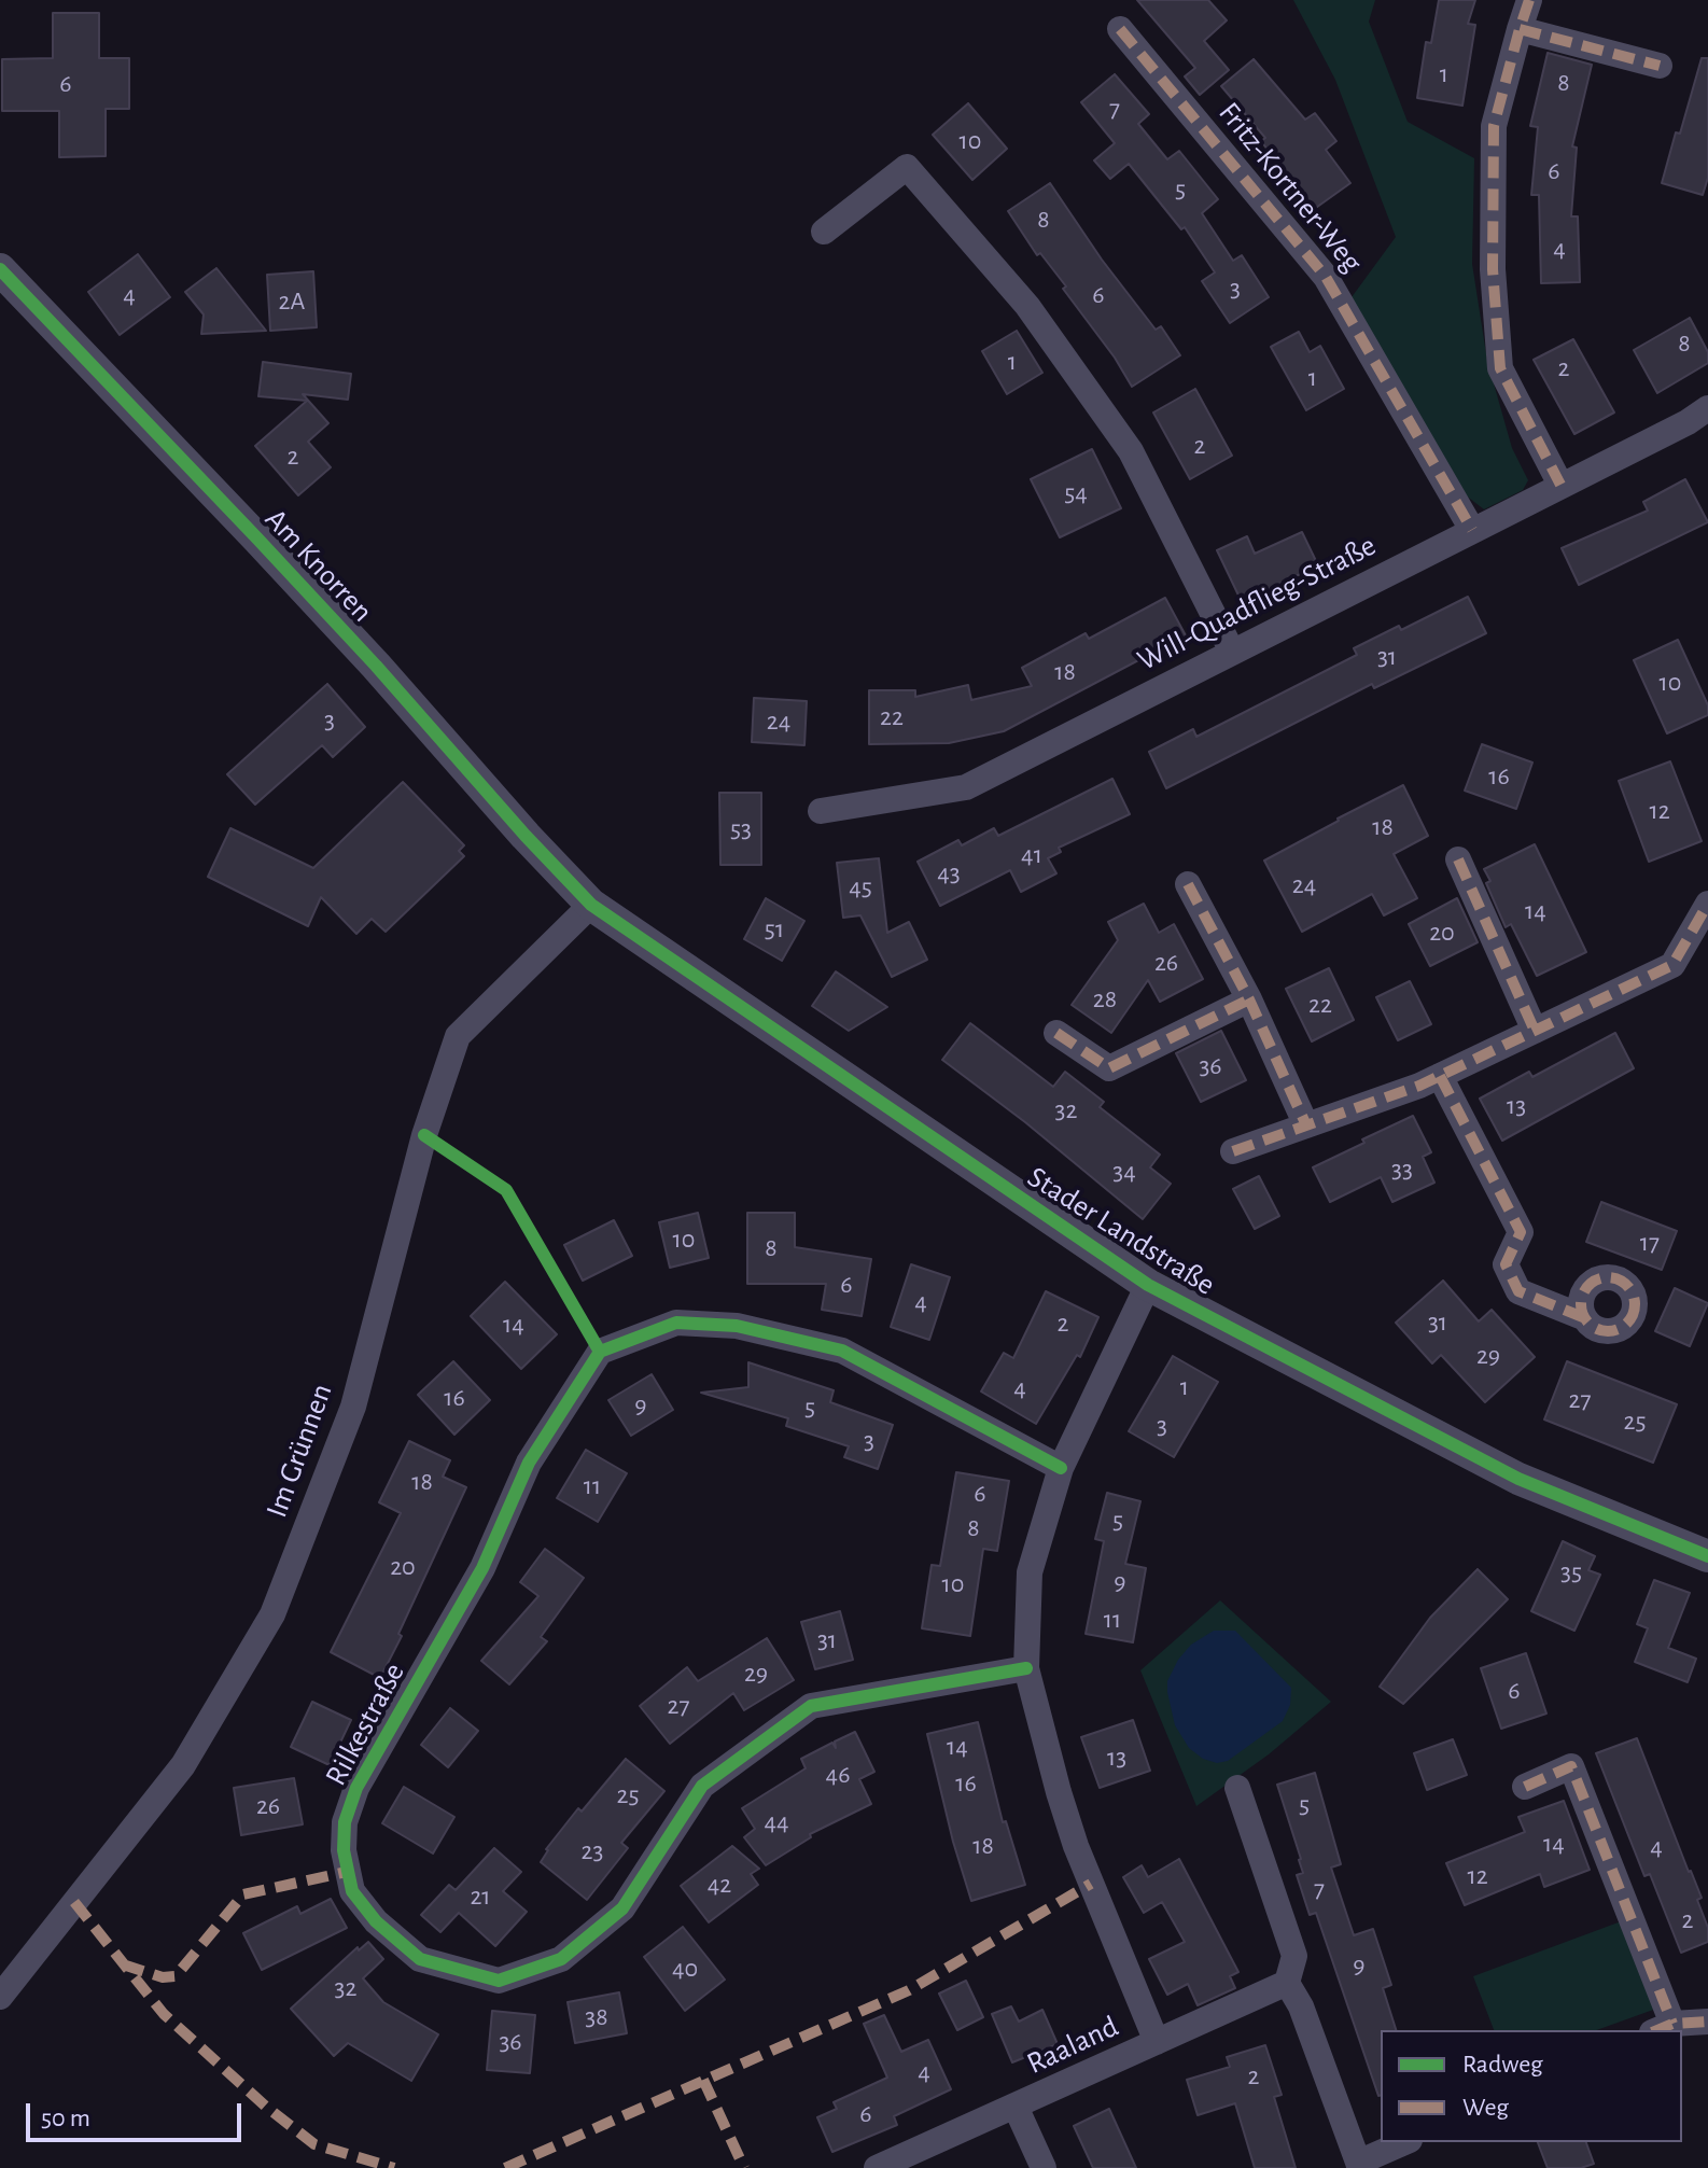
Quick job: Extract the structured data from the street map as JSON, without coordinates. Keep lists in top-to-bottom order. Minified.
{"streets":{"street":["Fritz-Kortner-Weg","Am Knorren","Will-Quadflieg-Straße","Stader Landstraße","Im Grünnen","Rilkestraße","Raaland"]},"crossings":[["Fritz-Kortner-Weg","Will-Quadflieg-Straße"],["Am Knorren","Stader Landstraße"],["Am Knorren","Im Grünnen"],["Stader Landstraße","Im Grünnen"]],"house_numbers":["1","8","6","7","10","6","5","8","4","3","4","6","2A","8","1","2","1","2","2","54","31","18","10","22","3","24","16","12","18","53","41","43","24","45","14","51","20","26","28","22","36","13","32","33","34","10","17","8","6","4","31","2","14","29","1","4","16","27","9","5","25","3","3","18","11","6","5","8","20","35","9","10","11","31","29","6","27","14","13","46","16","25","5","26","44","14","18","4","23","12","42","7","21","2","9","40","32","38","36","4","2","6"],"legend":["Radweg","Weg"],"scale_bar":"50 m"}
